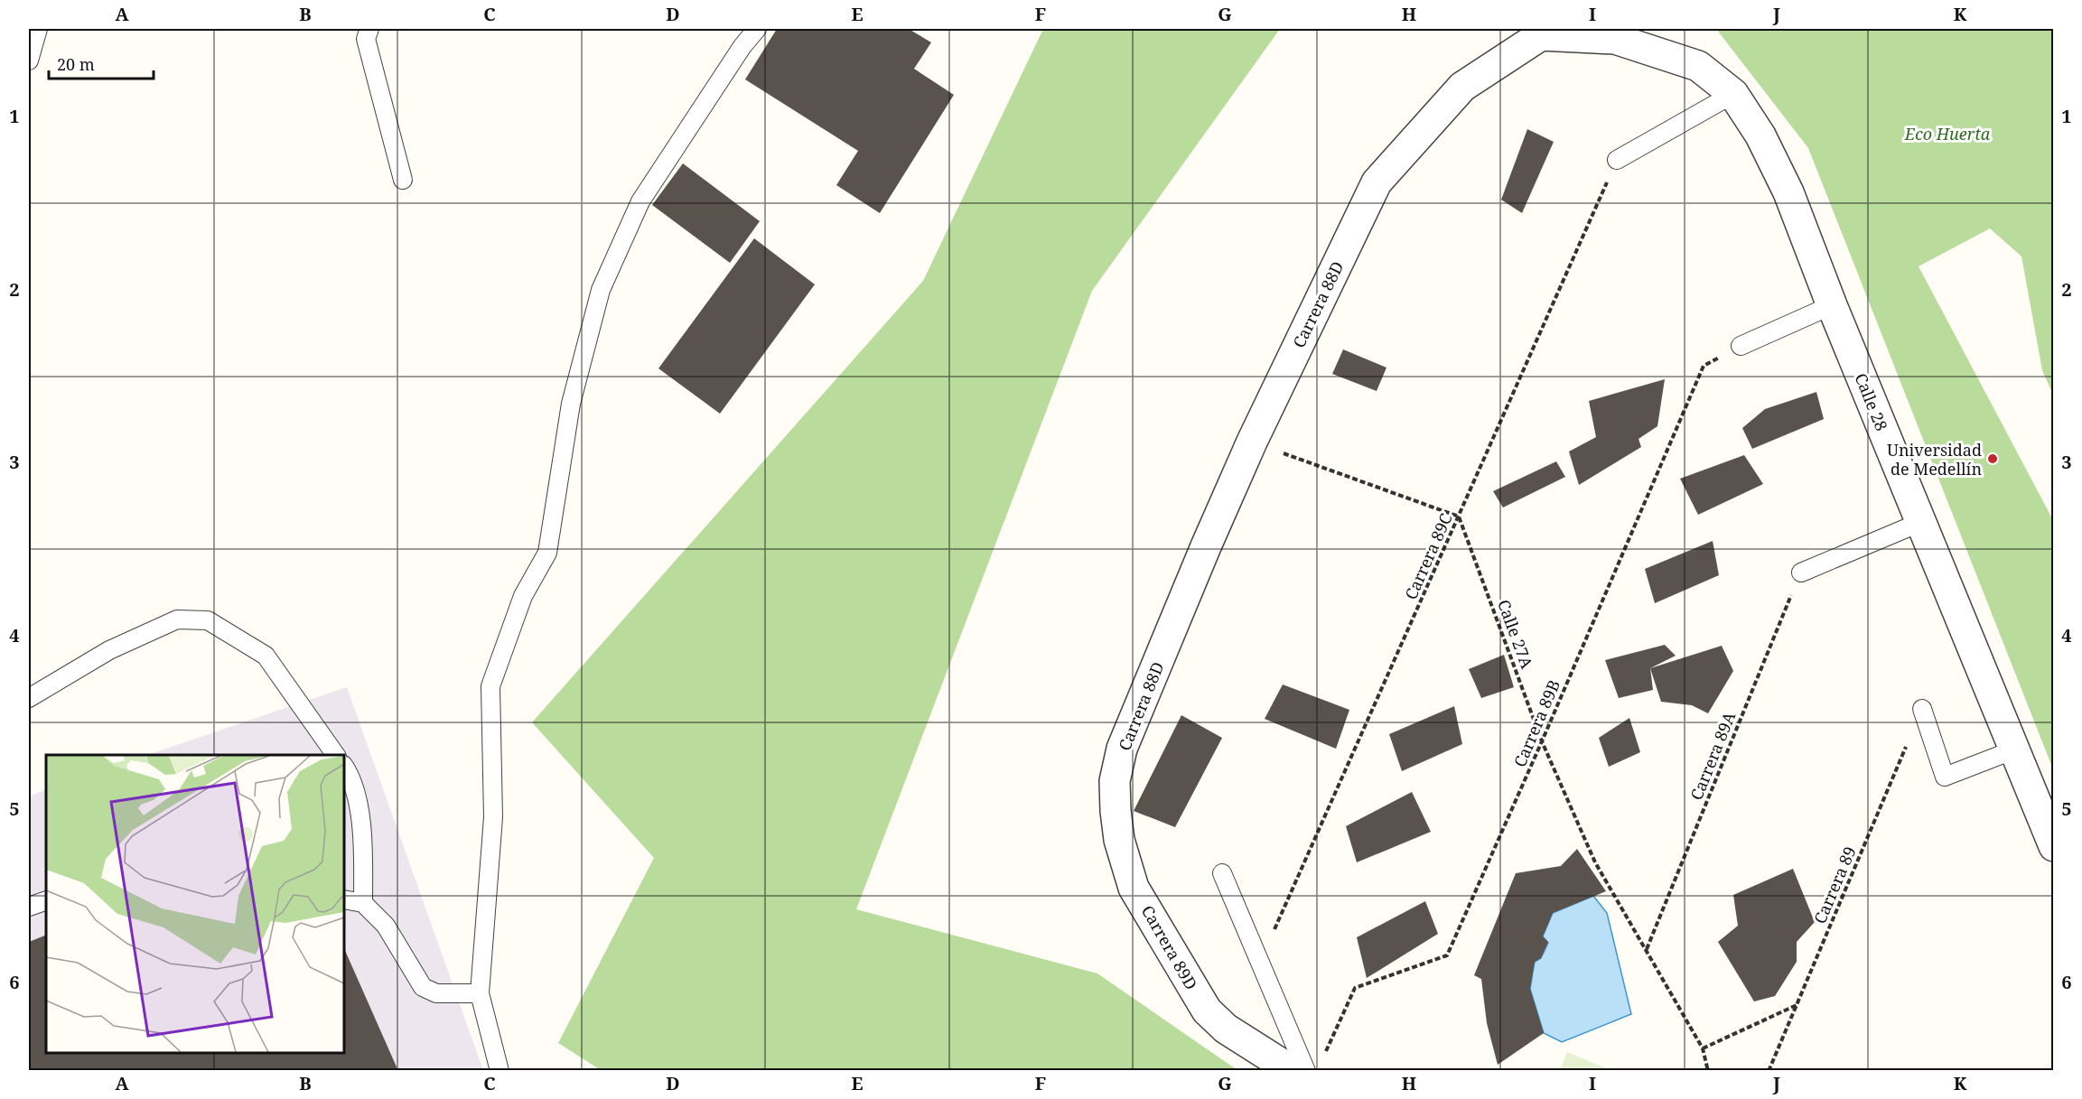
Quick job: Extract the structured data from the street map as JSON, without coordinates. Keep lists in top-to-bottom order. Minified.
{"streets":{"street":["Carrera 88D","Calle 28","Carrera 89D"],"path":["Carrera 89C","Calle 27A","Carrera 89B","Carrera 89A","Carrera 89"]},"crossings":[["Carrera 88D","Calle 28"],["Carrera 88D","Carrera 89D"],["Carrera 89C","Calle 27A"],["Calle 27A","Carrera 89B"],["Calle 27A","Carrera 89A"]],"parks":["Eco Huerta"],"places":["Universidad de Medellín"],"scale_bar":"20 m","grid":{"columns":["A","B","C","D","E","F","G","H","I","J","K"],"rows":["1","2","3","4","5","6"]}}
